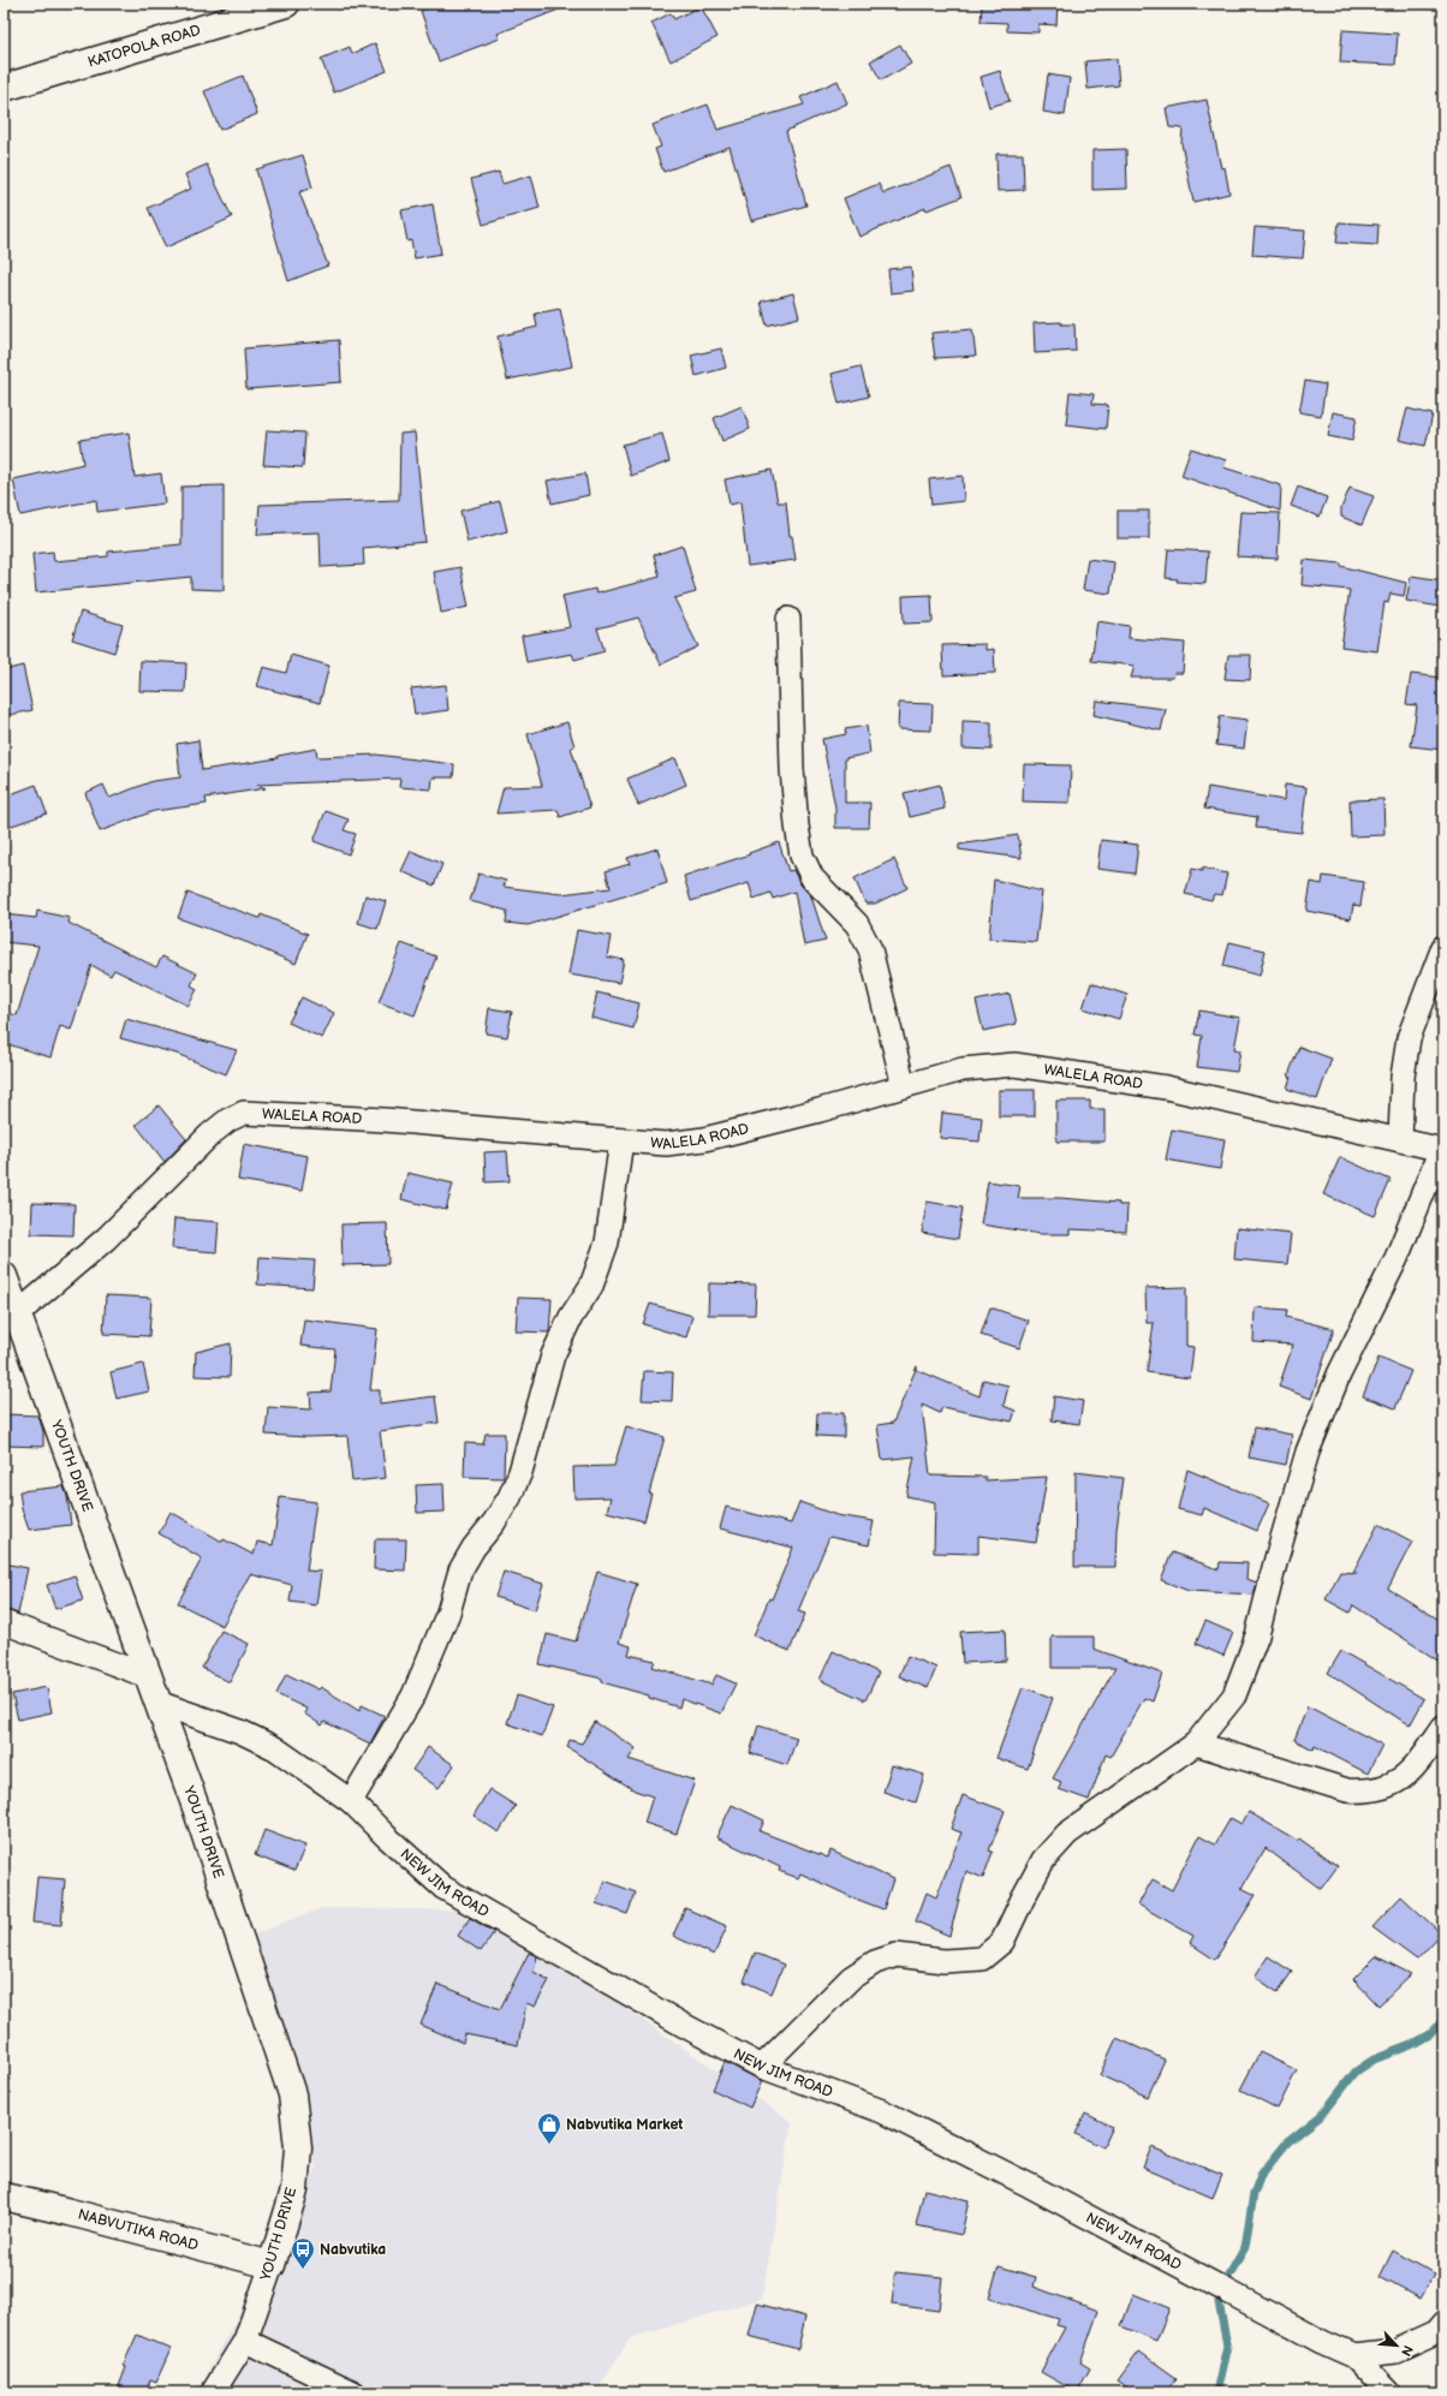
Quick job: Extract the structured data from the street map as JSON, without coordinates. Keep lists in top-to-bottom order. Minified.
{"streets":{"street":["KATOPOLA ROAD","WALELA ROAD","YOUTH DRIVE","NEW JIM ROAD","NABVUTIKA ROAD"]},"crossings":[["WALELA ROAD","YOUTH DRIVE"],["YOUTH DRIVE","NEW JIM ROAD"],["YOUTH DRIVE","NABVUTIKA ROAD"]],"places":{"shop":["Nabvutika Market"],"bus stop":["Nabvutika"]},"north":"bottom right"}
